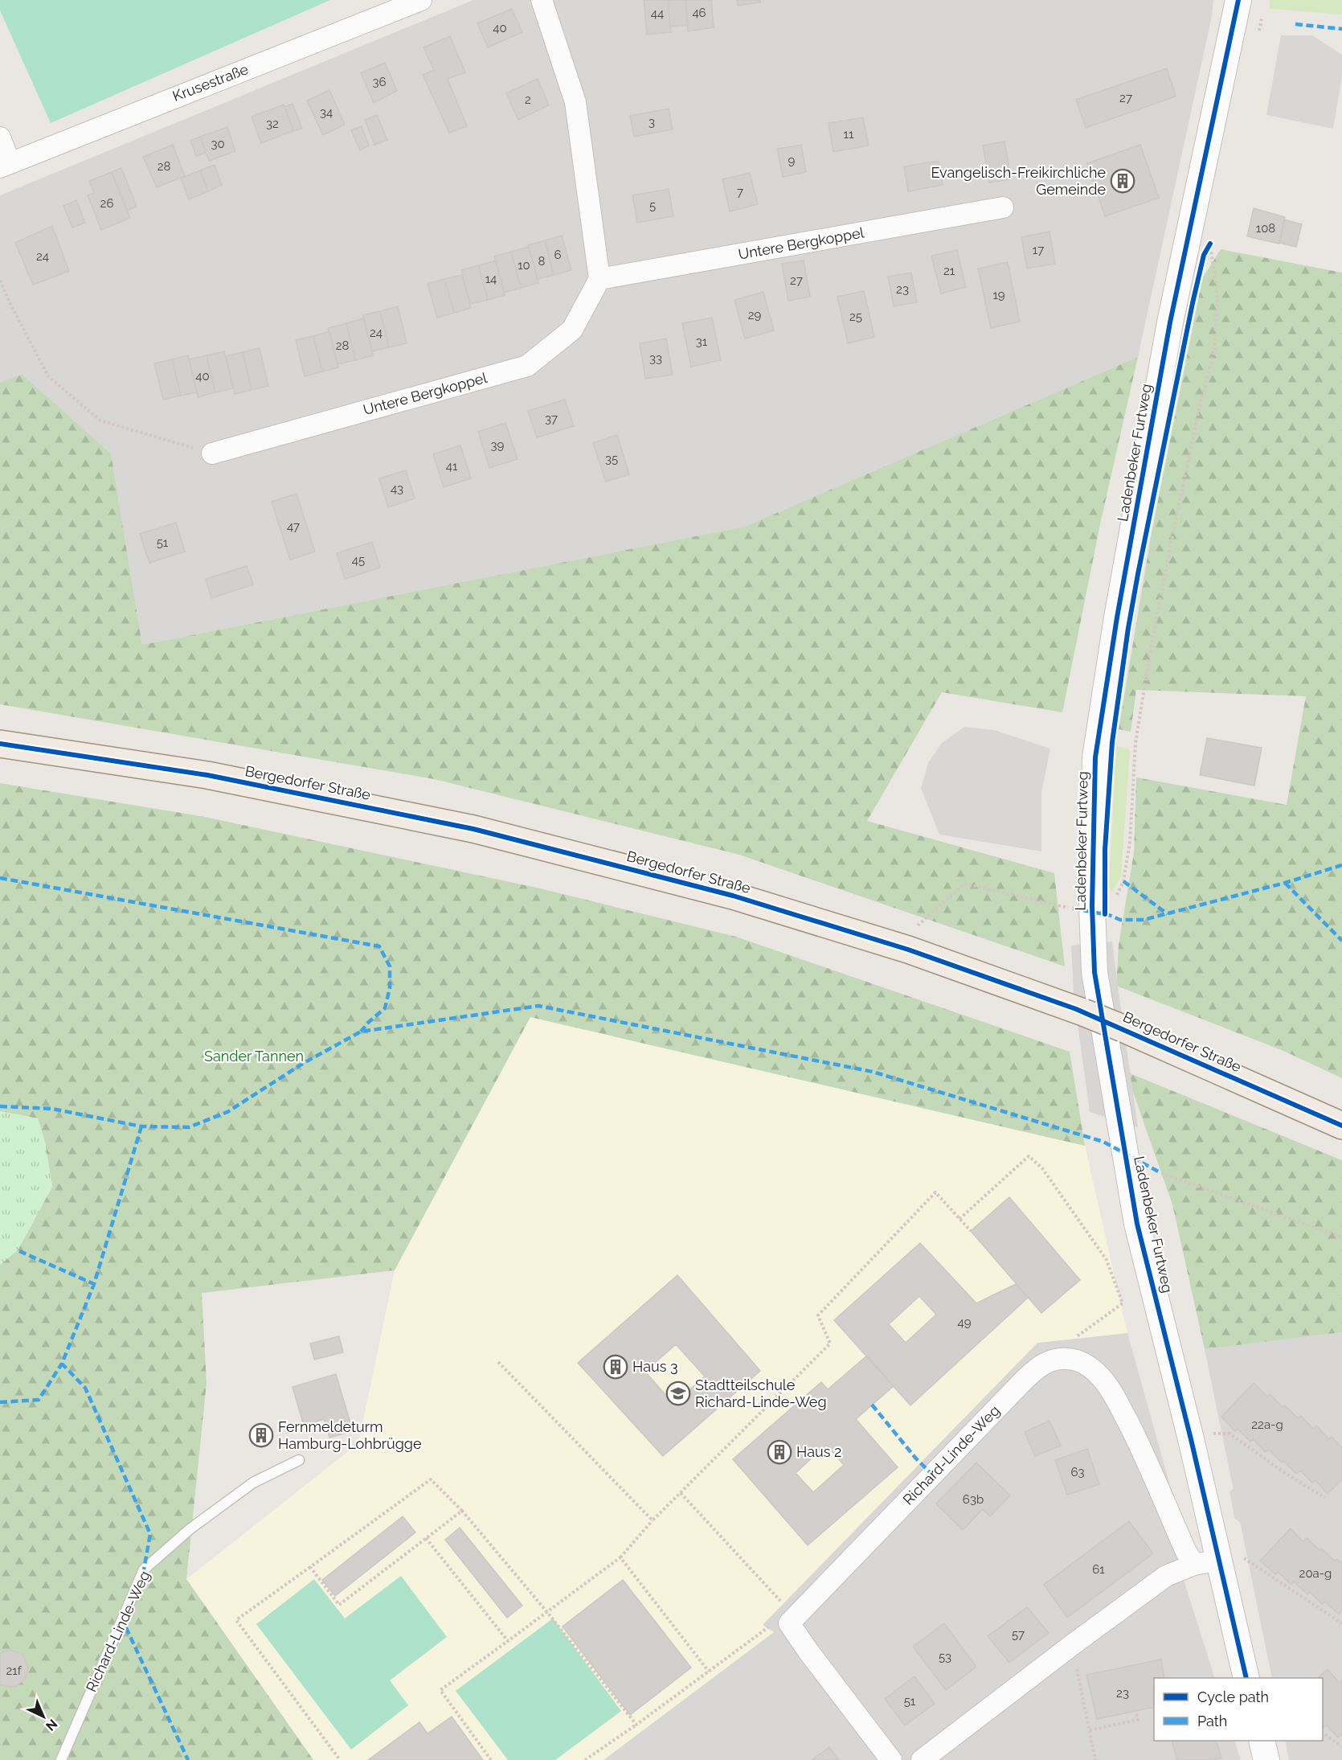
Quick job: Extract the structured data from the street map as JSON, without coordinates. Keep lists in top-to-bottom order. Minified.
{"streets":{"main road":["Bergedorfer Straße"],"street":["Krusestraße","Untere Bergkoppel","Ladenbeker Furtweg","Richard-Linde-Weg"]},"crossings":[["Ladenbeker Furtweg","Bergedorfer Straße"]],"parks":["Sander Tannen"],"places":{"building":["Evangelisch-Freikirchliche Gemeinde","Haus 3","Fernmeldeturm Hamburg-Lohbrügge","Haus 2"],"school or university":["Stadtteilschule Richard-Linde-Weg"]},"house_numbers":["46","44","40","36","27","2","34","3","32","11","30","9","28","7","26","5","108","17","6","24","8","10","21","14","27","23","19","29","25","24","31","28","33","40","37","39","35","41","43","47","51","45","49","22a-g","63","63b","61","20a-g","57","53","21f","23","51"],"legend":["Cycle path","Path"],"north":"bottom right"}
